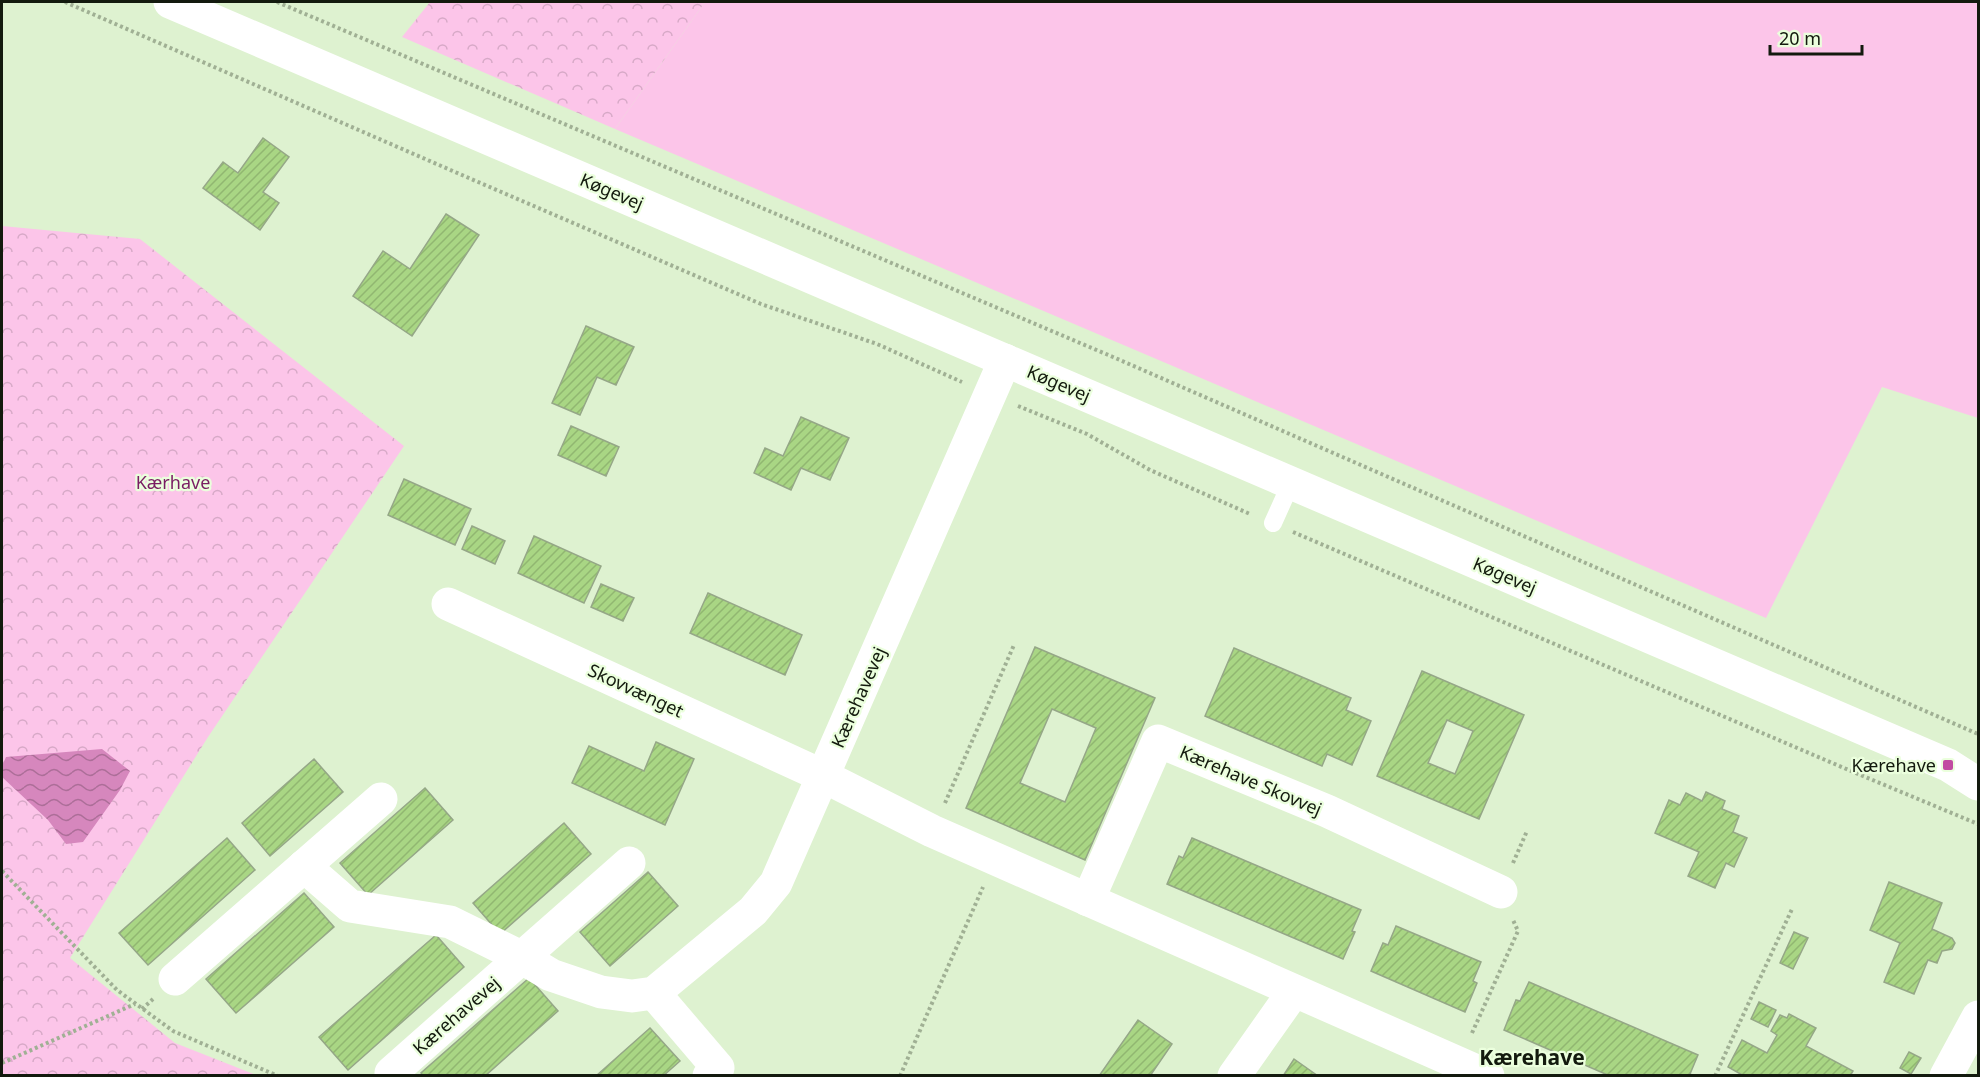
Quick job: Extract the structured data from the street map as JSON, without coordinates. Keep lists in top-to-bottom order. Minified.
{"streets":{"street":["Køgevej","Skovvænget","Kærehavevej","Kærehave Skovvej"]},"crossings":[["Køgevej","Kærehavevej"],["Skovvænget","Kærehavevej"]],"districts":["Kærehave"],"parks":["Kærhave"],"places":{"transit":["Kærehave"]},"scale_bar":"20 m"}
